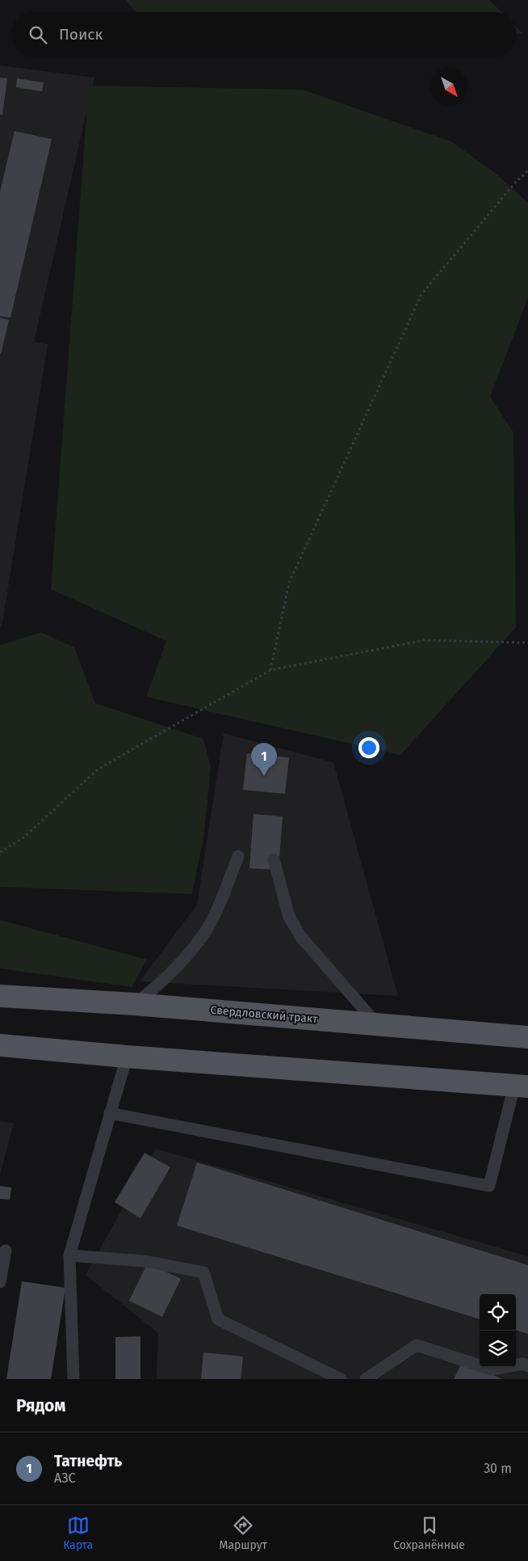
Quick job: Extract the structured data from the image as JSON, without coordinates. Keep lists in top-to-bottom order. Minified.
{"streets":{"main road":["Свердловский тракт"]},"north":"bottom right","page":{"search":"Поиск","pins":"1","heading":"Рядом","list":[{"mark":"1","name":"Татнефть","note":"АЗС","value":"30 m"}],"nav":["Карта","Маршрут","Сохранённые"]}}
